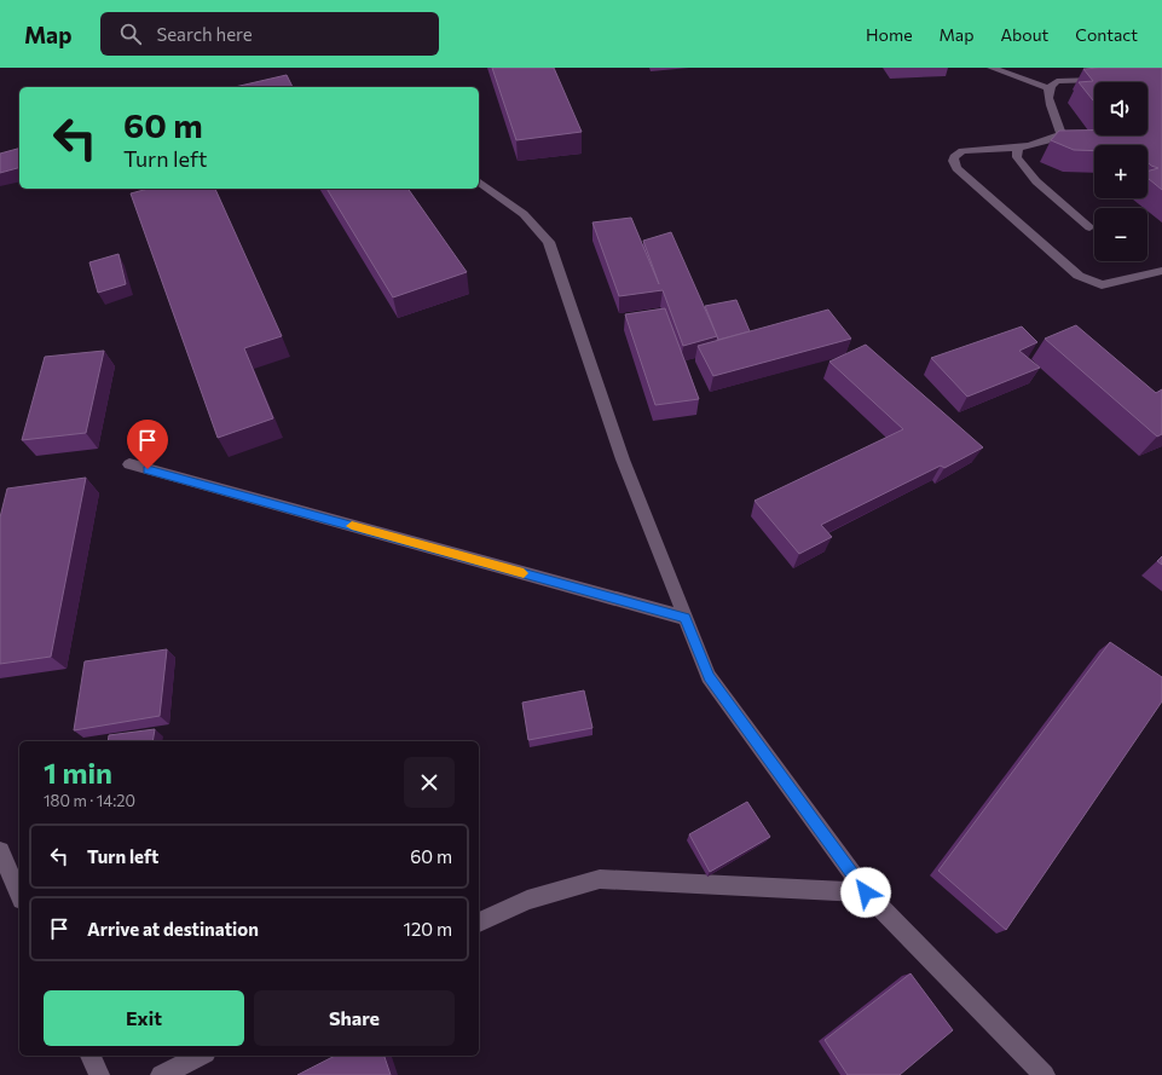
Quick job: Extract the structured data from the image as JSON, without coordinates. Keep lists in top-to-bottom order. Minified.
{"page":{"header":"Map","search":"Search here","nav":["Home","Map","About","Contact"],"map_buttons":["+","−"],"turn":["60 m","Turn left"],"heading":["1 min","180 m · 14:20"],"list":[{"name":"Turn left","value":"60 m"},{"name":"Arrive at destination","value":"120 m"}],"buttons":["Exit","Share"]}}
